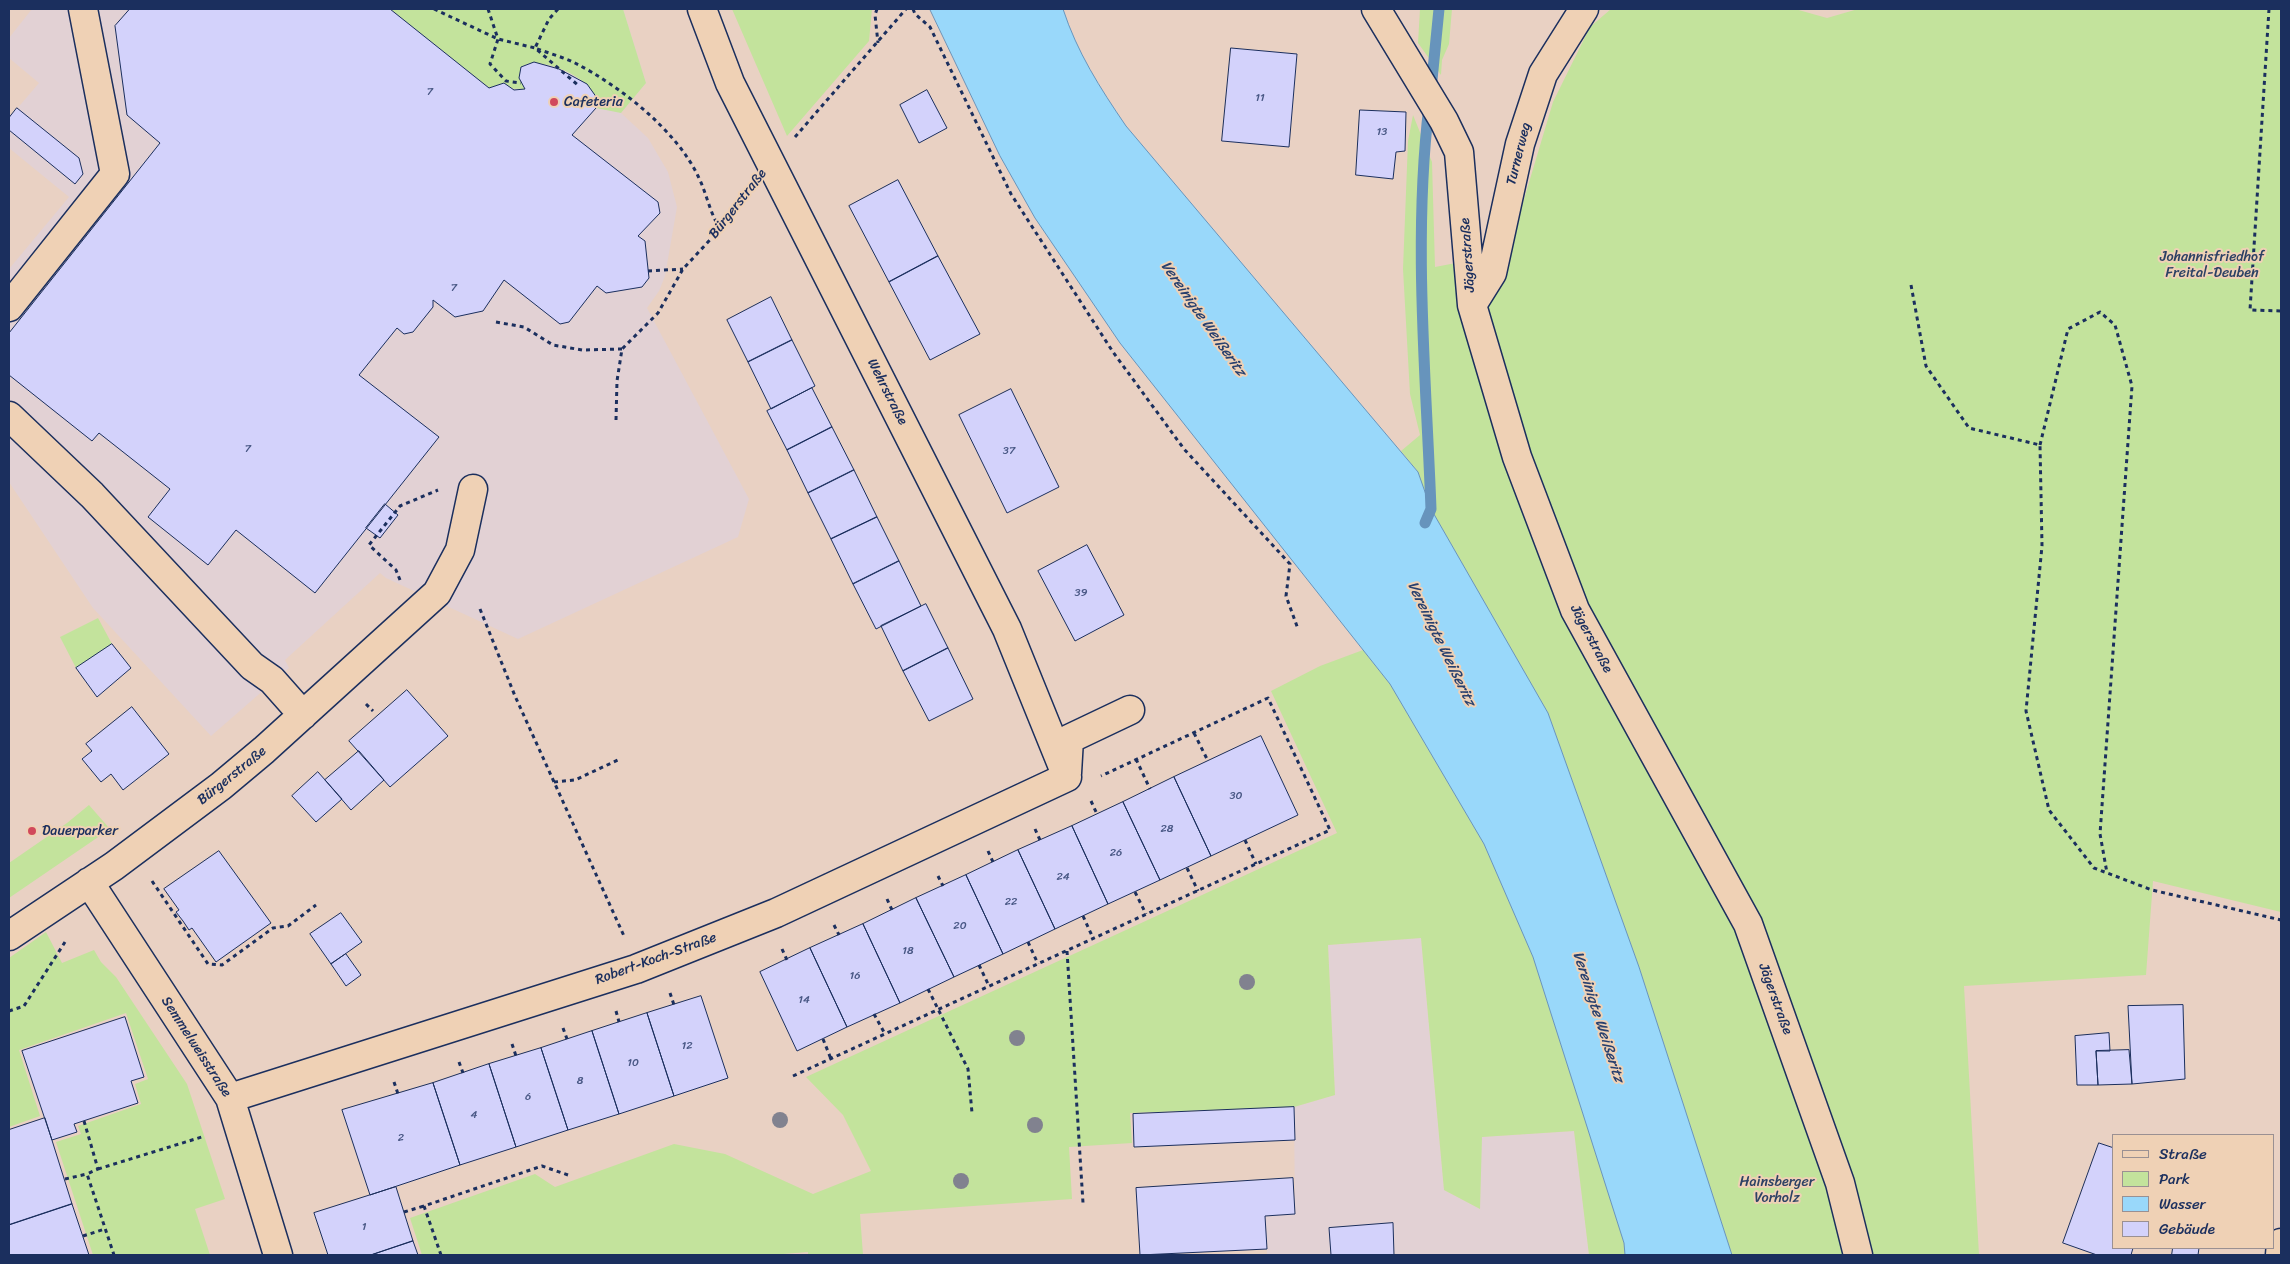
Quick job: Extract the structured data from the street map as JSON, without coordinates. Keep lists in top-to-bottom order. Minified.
{"streets":{"street":["Turnerweg","Bürgerstraße","Jägerstraße","Wehrstraße","Robert-Koch-Straße","Semmelweisstraße"]},"crossings":[["Turnerweg","Jägerstraße"],["Bürgerstraße","Wehrstraße"],["Bürgerstraße","Semmelweisstraße"],["Wehrstraße","Robert-Koch-Straße"],["Robert-Koch-Straße","Semmelweisstraße"]],"water":["Vereinigte Weißeritz"],"parks":["Johannisfriedhof Freital-Deuben","Hainsberger Vorholz"],"places":["Cafeteria","Dauerparker"],"house_numbers":["7","11","13","7","7","37","39","30","28","26","24","22","20","18","16","14","12","10","8","6","4","2","1"],"legend":["Straße","Park","Wasser","Gebäude"]}
